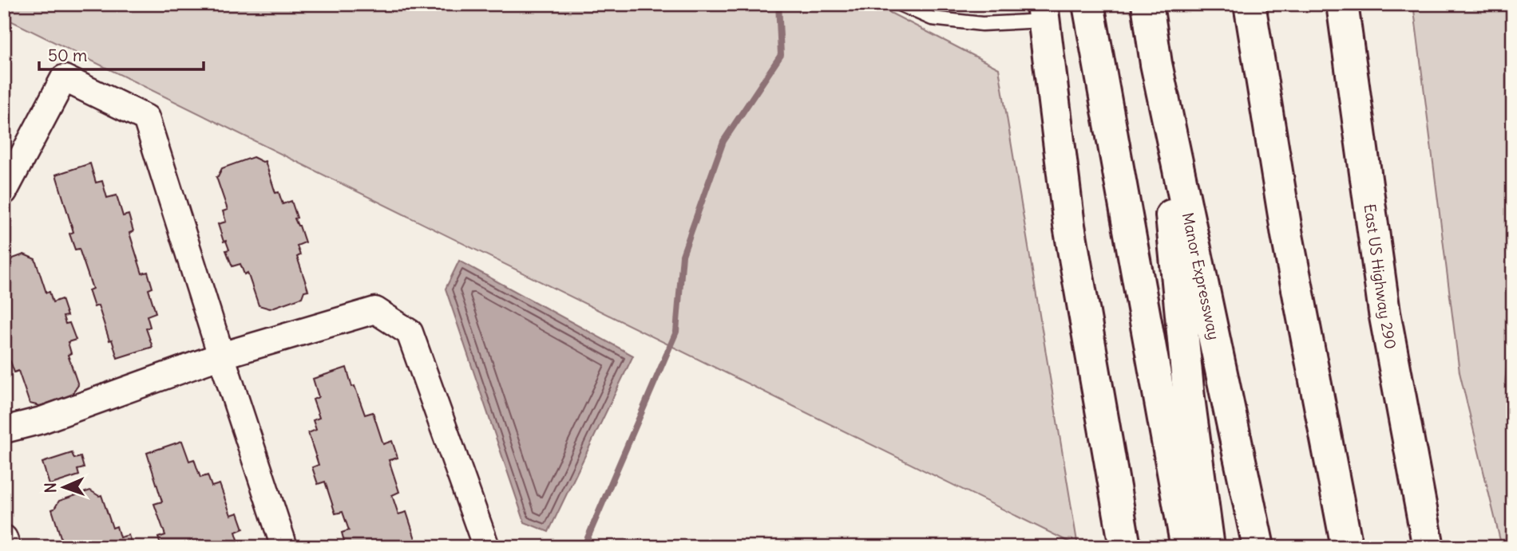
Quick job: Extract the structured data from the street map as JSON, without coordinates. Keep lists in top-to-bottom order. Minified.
{"streets":{"main road":["Manor Expressway","East US Highway 290"]},"scale_bar":"50 m","north":"left"}
